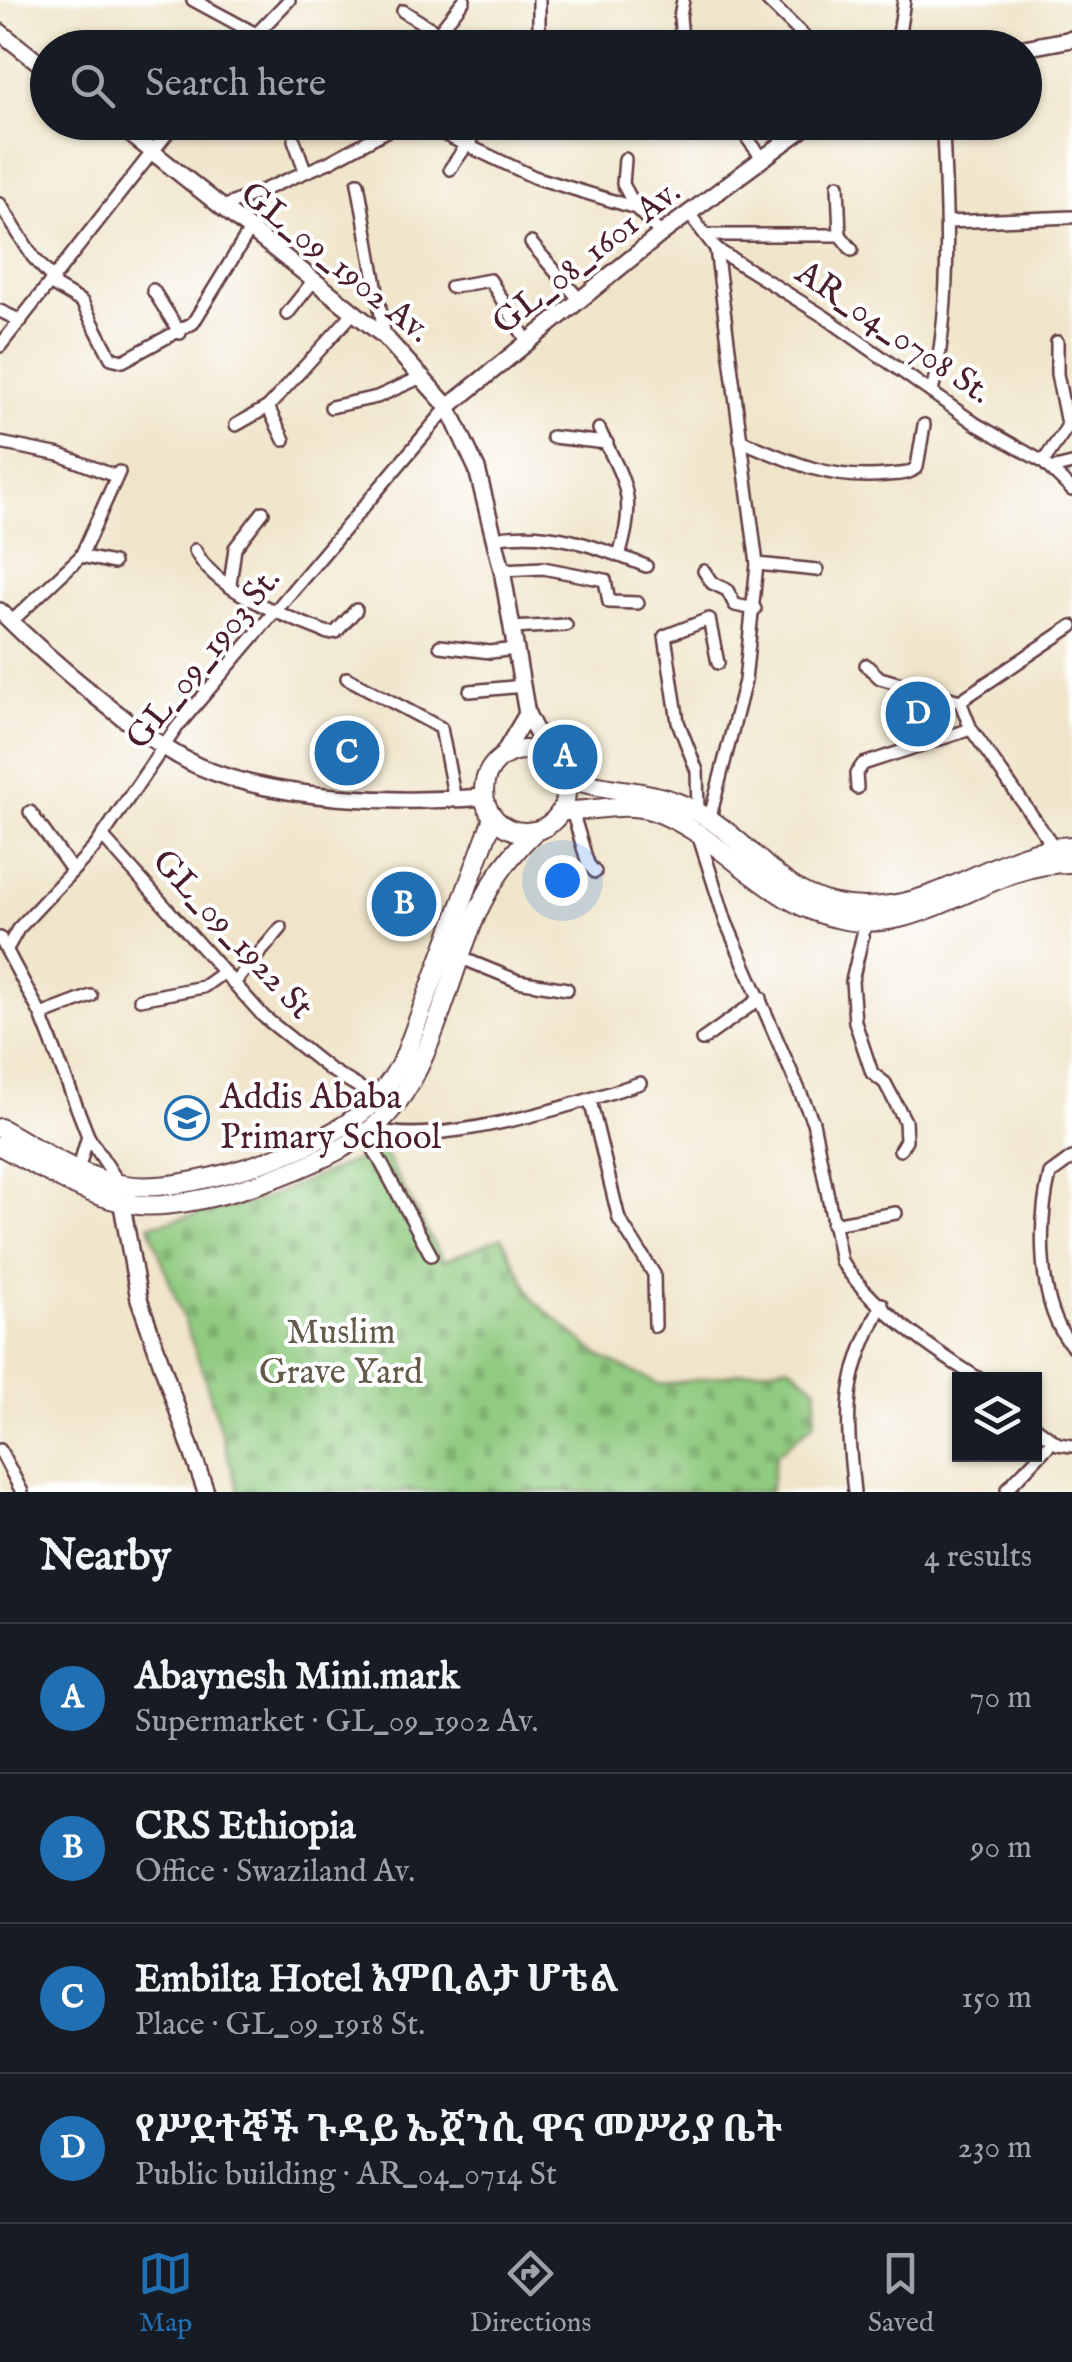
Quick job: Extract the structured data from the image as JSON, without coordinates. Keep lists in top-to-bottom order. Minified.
{"streets":{"main road":["GL_08_1601 Av.","GL_09_1902 Av."],"street":["AR_04_0708 St.","GL_09_1903 St.","GL_09_1922 St"]},"crossings":[["GL_08_1601 Av.","GL_09_1902 Av."],["GL_08_1601 Av.","AR_04_0708 St."],["GL_08_1601 Av.","GL_09_1903 St."],["GL_09_1902 Av.","GL_09_1903 St."],["GL_09_1903 St.","GL_09_1922 St"]],"parks":["Muslim Grave Yard"],"places":{"school or university":["Addis Ababa Primary School"]},"page":{"search":"Search here","pins":["D","C","A","B"],"heading":["Nearby","4 results"],"list":[{"mark":"A","name":"Abaynesh Mini.mark","note":"Supermarket · GL_09_1902 Av.","value":"70 m"},{"mark":"B","name":"CRS Ethiopia","note":"Office · Swaziland Av.","value":"90 m"},{"mark":"C","name":"Embilta Hotel እምቢልታ ሆቴል","note":"Place · GL_09_1918 St.","value":"150 m"},{"mark":"D","name":"የሥደተኞች ጉዳይ ኤጀንሲ ዋና መሥሪያ ቤት","note":"Public building · AR_04_0714 St","value":"230 m"}],"nav":["Map","Directions","Saved"]}}
